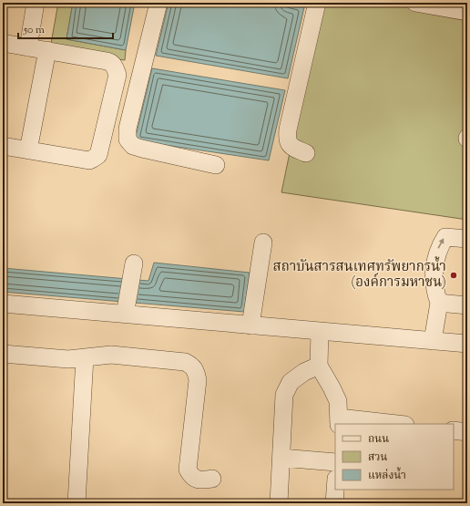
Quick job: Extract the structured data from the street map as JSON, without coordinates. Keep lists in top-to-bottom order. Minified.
{"places":["สถาบันสารสนเทศทรัพยากรน้ำ (องค์การมหาชน)"],"legend":["ถนน","สวน","แหล่งน้ำ"],"scale_bar":"50 m"}
